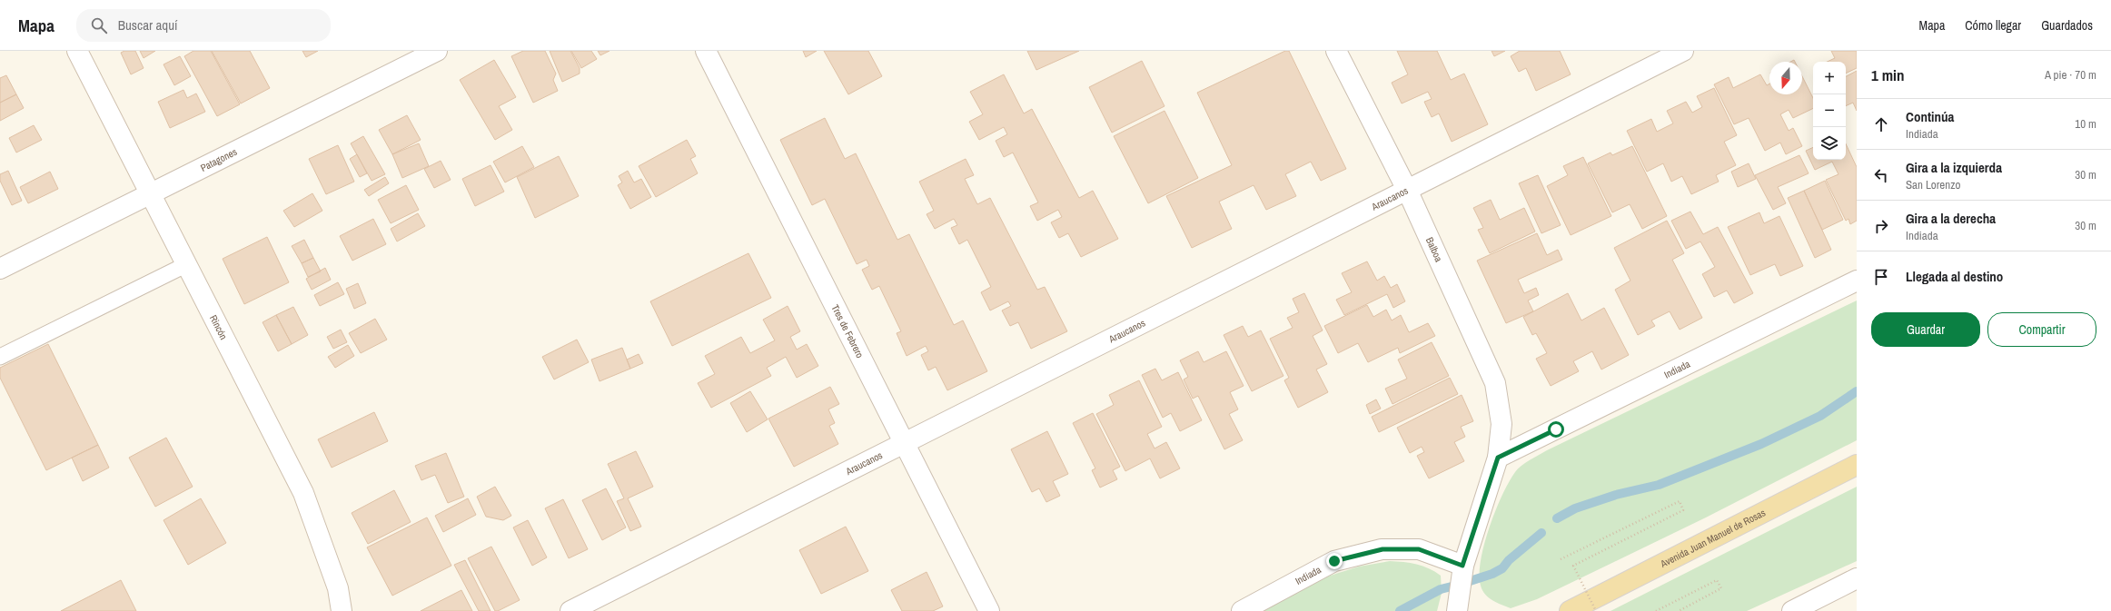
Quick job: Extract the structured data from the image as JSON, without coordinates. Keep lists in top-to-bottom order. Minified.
{"streets":{"main road":["Avenida Juan Manuel de Rosas"],"street":["Patagones","Araucanos","Balboa","Rincón","Tres de Febrero","Indiada"]},"crossings":[["Patagones","Rincón"],["Araucanos","Balboa"],["Araucanos","Tres de Febrero"],["Balboa","Indiada"]],"north":"bottom","page":{"header":"Mapa","search":"Buscar aquí","nav":["Mapa","Cómo llegar","Guardados"],"heading":["1 min","A pie · 70 m"],"map_buttons":["+","−"],"list":[["Continúa","Indiada","10 m"],["Gira a la izquierda","San Lorenzo","30 m"],["Gira a la derecha","Indiada","30 m"],"Llegada al destino"],"buttons":["Guardar","Compartir"]}}
